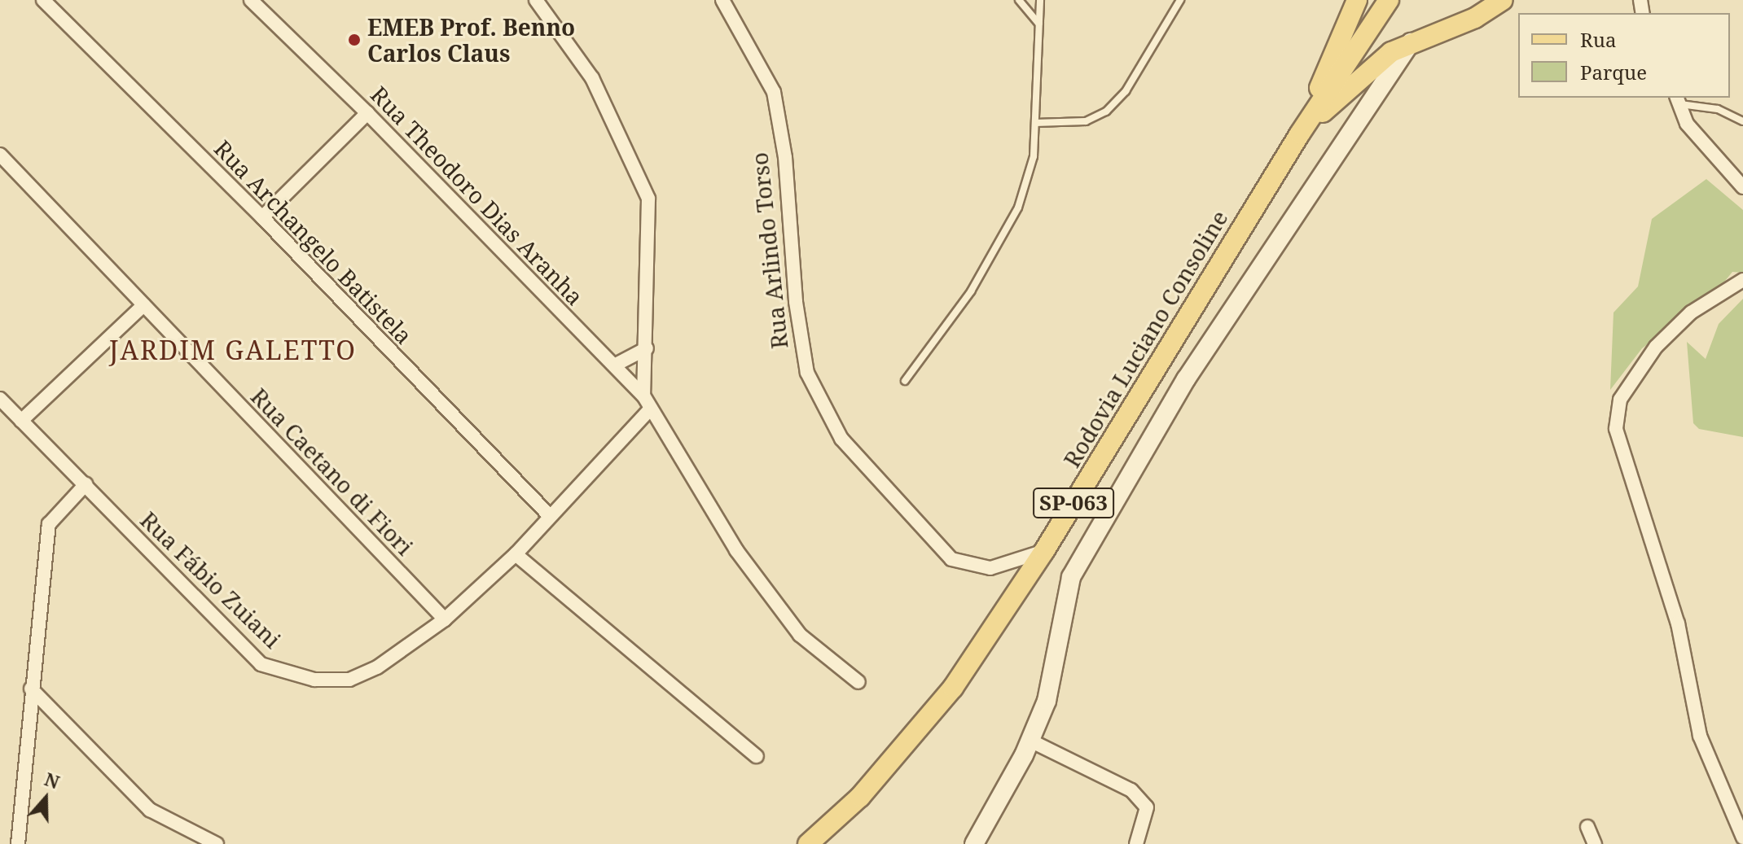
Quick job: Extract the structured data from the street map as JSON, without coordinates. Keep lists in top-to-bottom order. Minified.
{"streets":{"main road":["Rodovia Luciano Consoline","SP-063"],"street":["Rua Theodoro Dias Aranha","Rua Archangelo Batistela","Rua Arlindo Torso","Rua Caetano di Fiori","Rua Fábio Zuiani"]},"crossings":[["Rua Theodoro Dias Aranha","Rua Fábio Zuiani"],["Rua Archangelo Batistela","Rua Fábio Zuiani"],["Rua Arlindo Torso","Rodovia Luciano Consoline"],["Rua Caetano di Fiori","Rua Fábio Zuiani"]],"districts":["JARDIM GALETTO"],"places":["EMEB Prof. Benno Carlos Claus"],"legend":["Rua","Parque"],"north":"top"}
